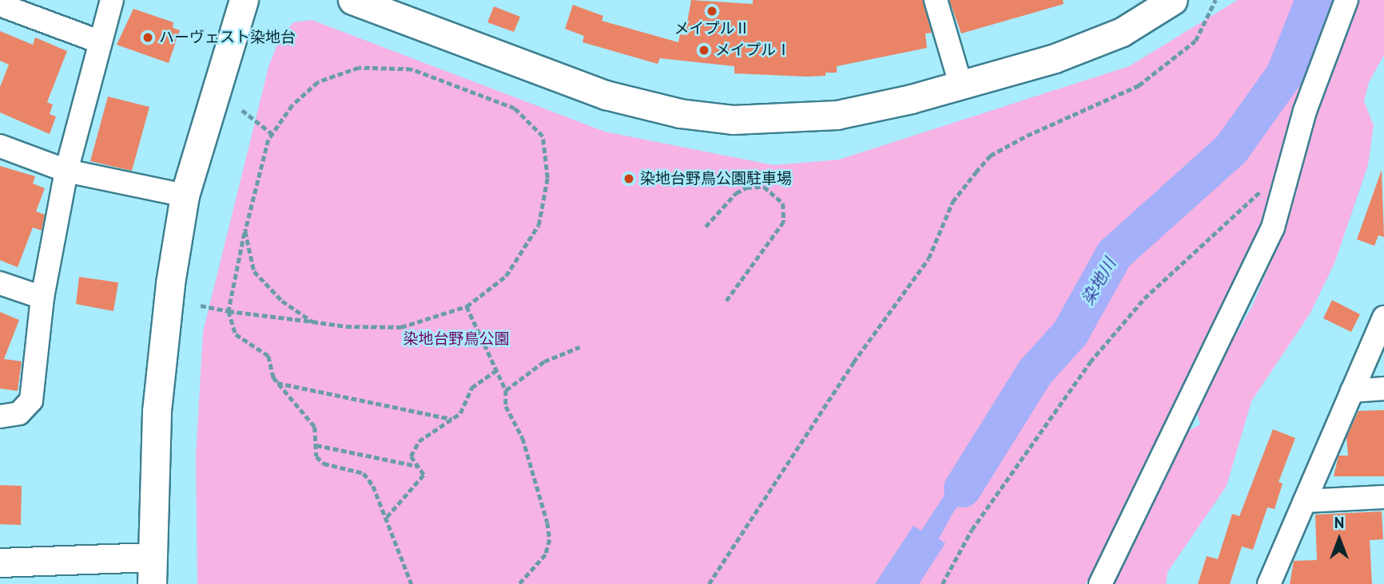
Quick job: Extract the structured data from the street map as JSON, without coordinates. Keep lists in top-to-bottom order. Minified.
{"water":["染地川"],"parks":["染地台野鳥公園"],"places":["メイプルⅡ","ハーヴェスト染地台","メイプルⅠ","染地台野鳥公園駐車場"],"north":"top"}
